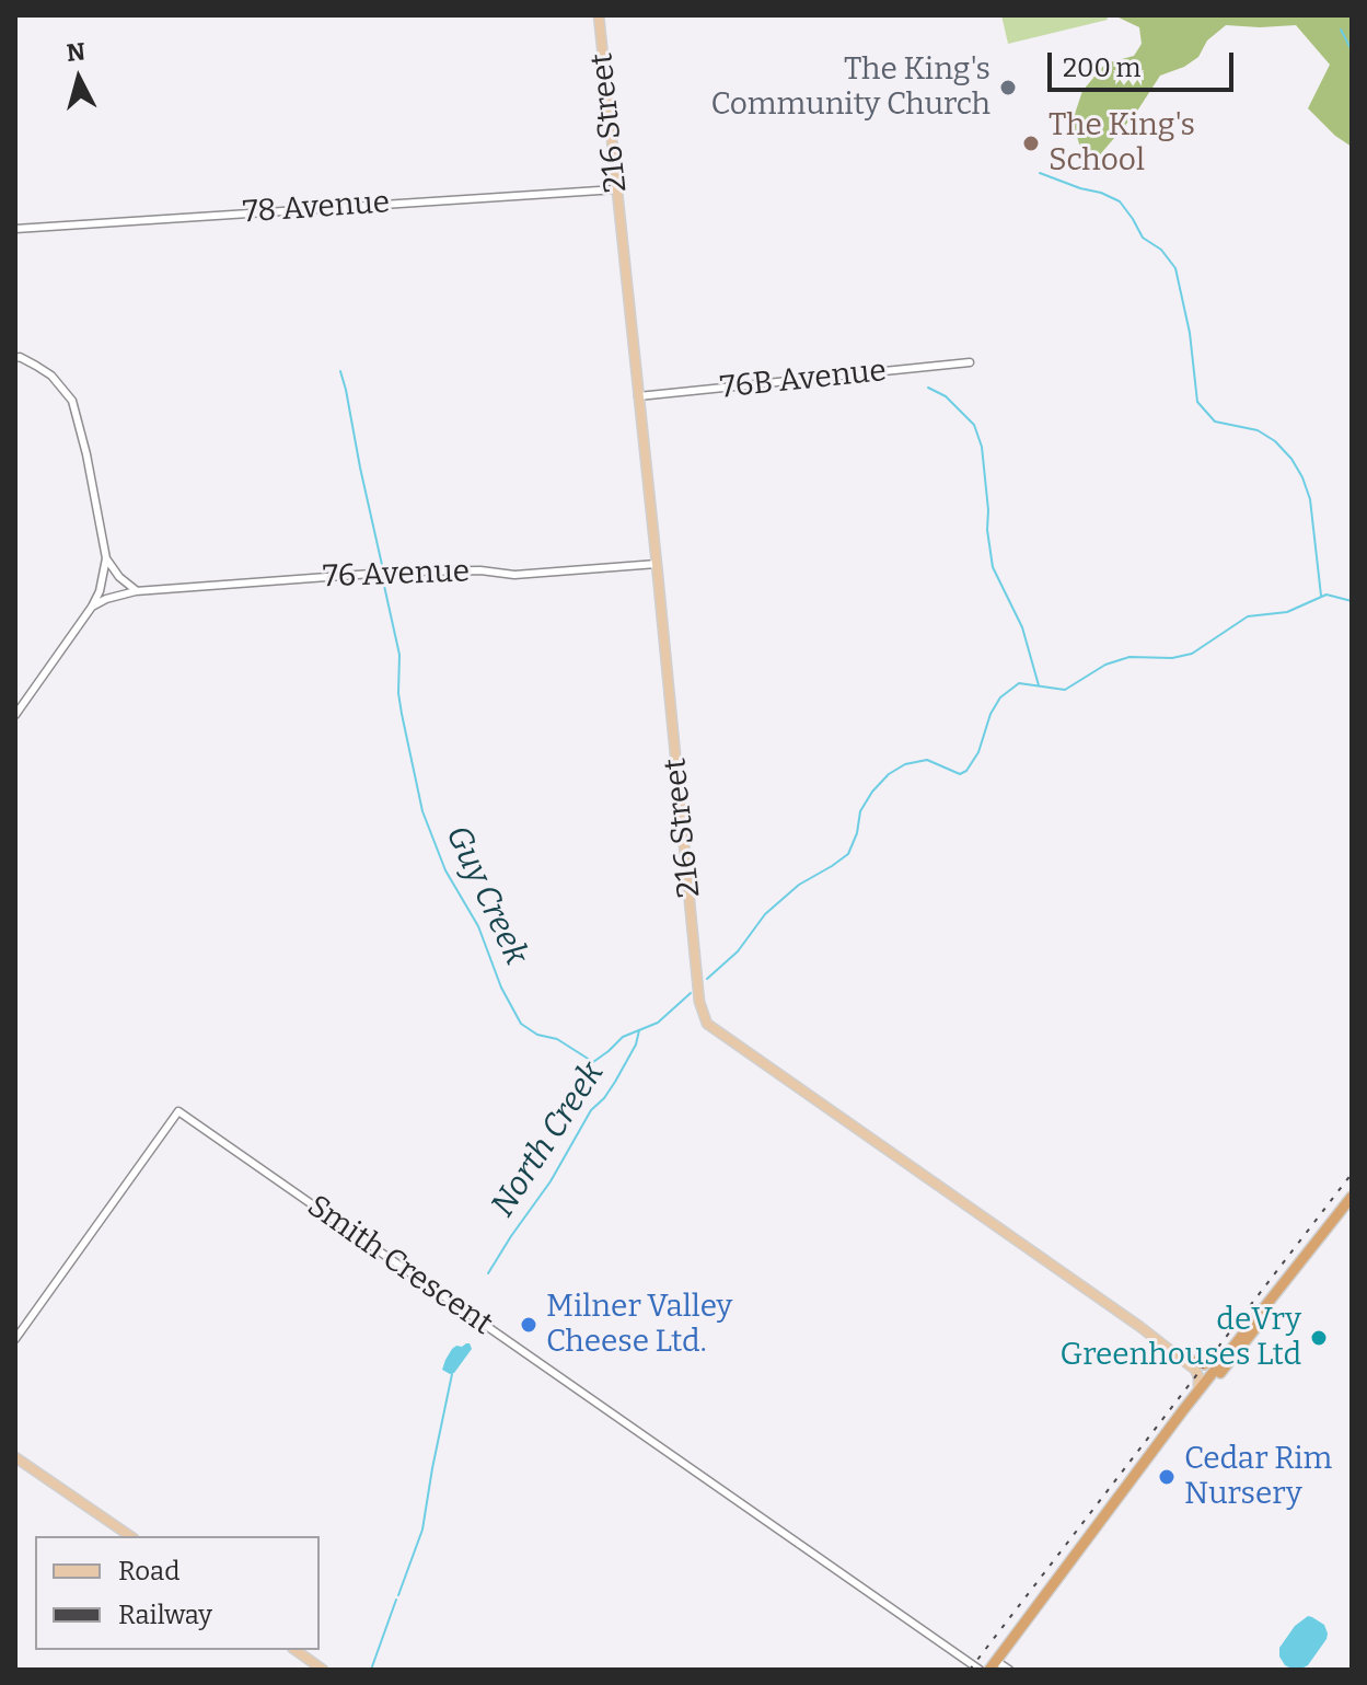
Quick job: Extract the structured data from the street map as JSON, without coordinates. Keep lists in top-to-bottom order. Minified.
{"streets":{"main road":["216 Street"],"street":["78 Avenue","76B Avenue","76 Avenue","Smith Crescent"]},"crossings":[["216 Street","78 Avenue"],["216 Street","76B Avenue"],["216 Street","76 Avenue"]],"water":["Guy Creek","North Creek"],"places":["The King's Community Church","The King's School","Milner Valley Cheese Ltd.","deVry Greenhouses Ltd","Cedar Rim Nursery"],"legend":["Road","Railway"],"scale_bar":"200 m","north":"top"}
